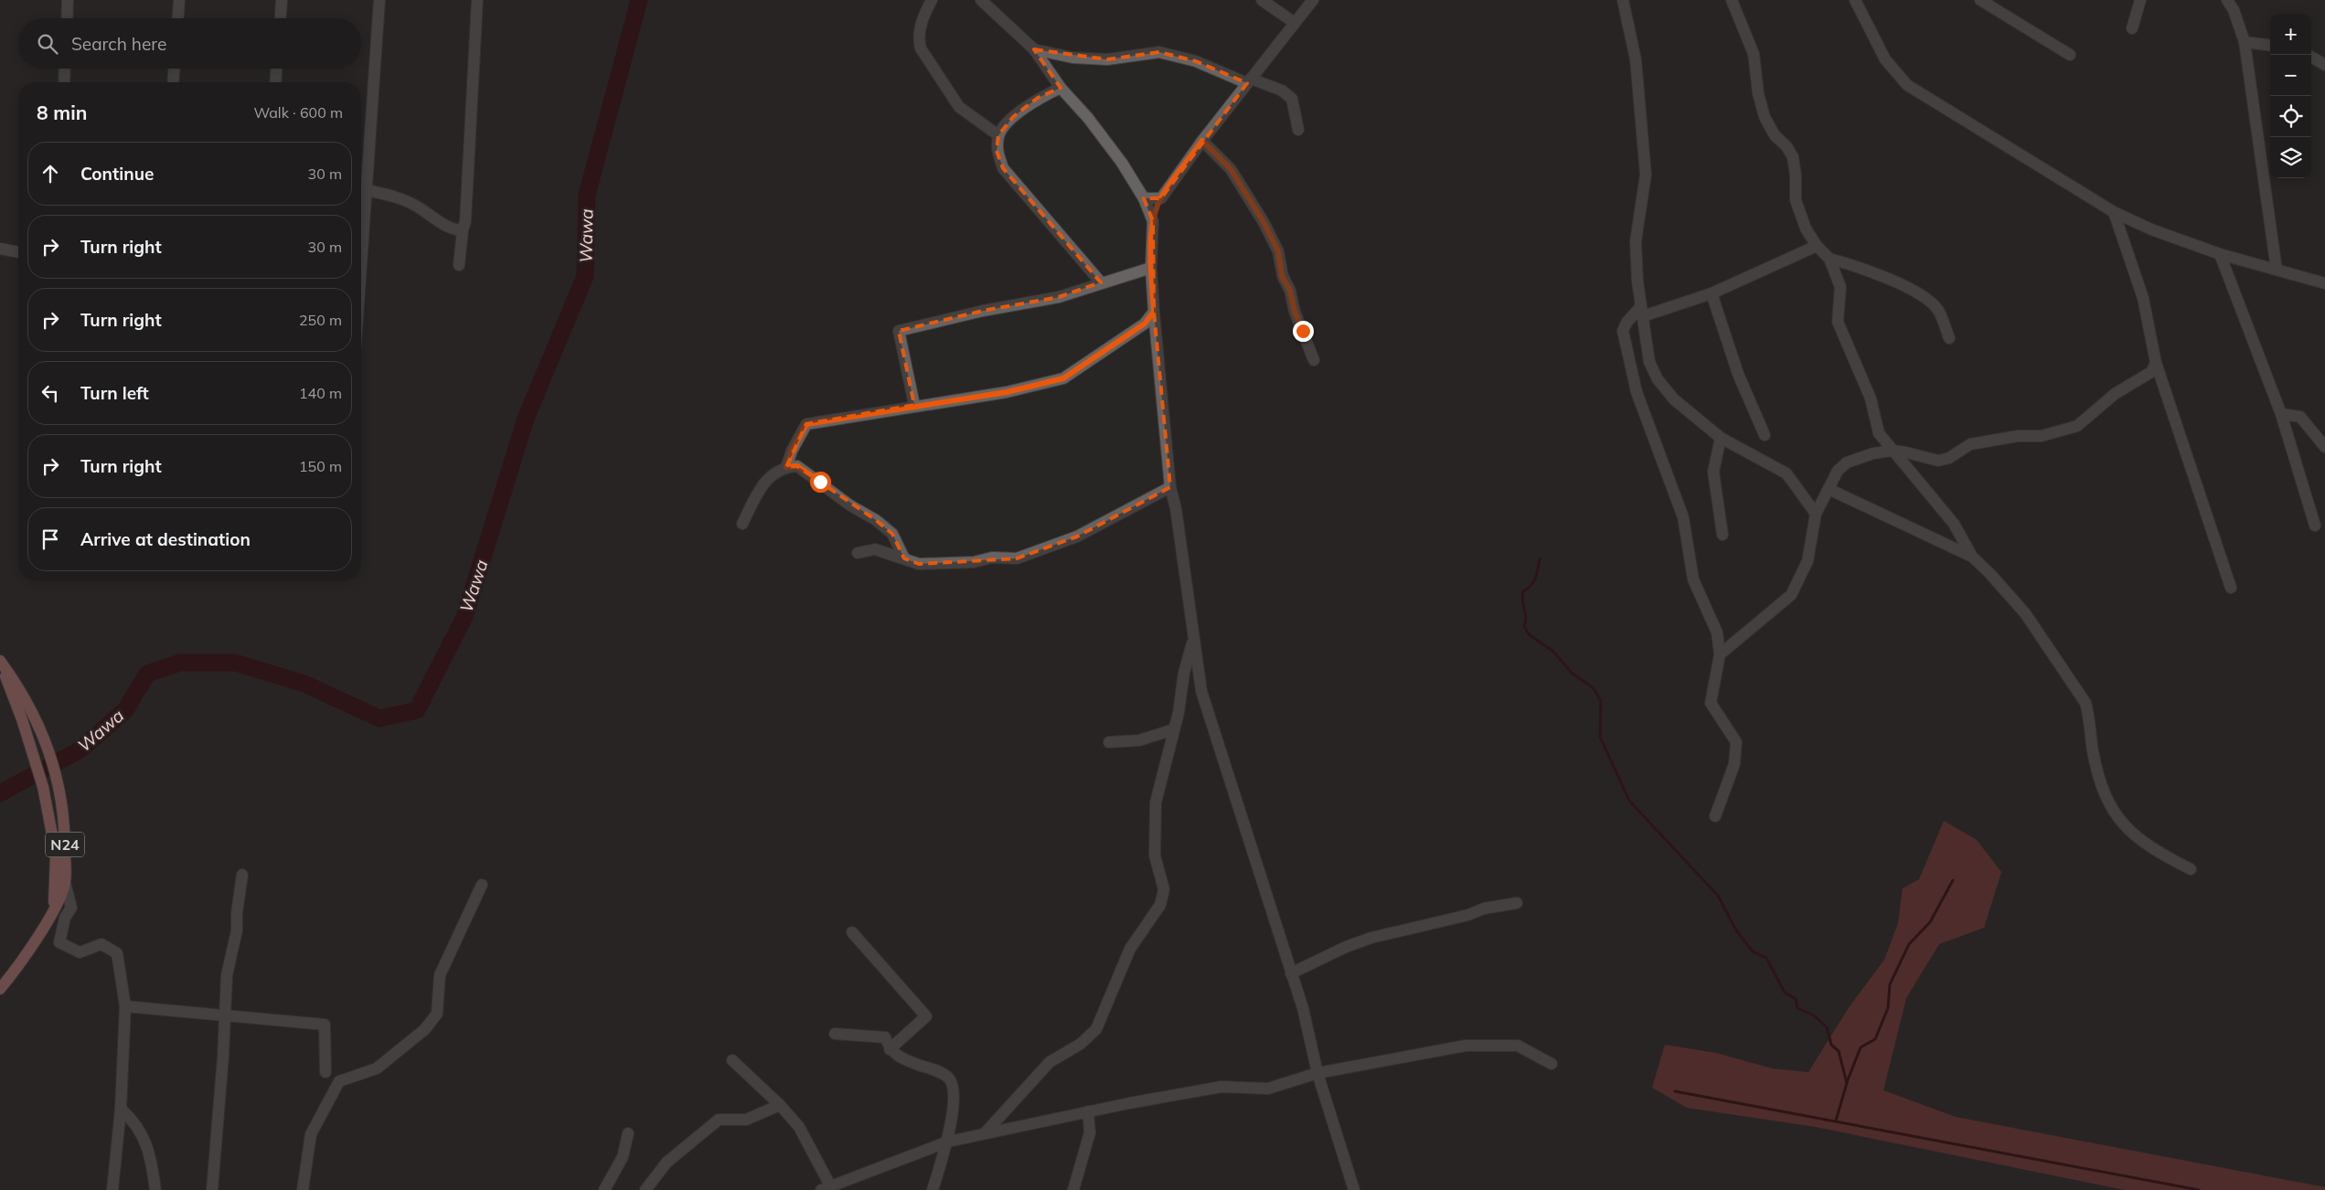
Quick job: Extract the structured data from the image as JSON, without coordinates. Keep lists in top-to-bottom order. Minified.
{"streets":{"main road":["N24"]},"water":["Wawa"],"page":{"map_buttons":["+","−"],"search":"Search here","heading":["8 min","Walk · 600 m"],"list":[["Continue","30 m"],["Turn right","30 m"],["Turn right","250 m"],["Turn left","140 m"],["Turn right","150 m"],"Arrive at destination"]}}
